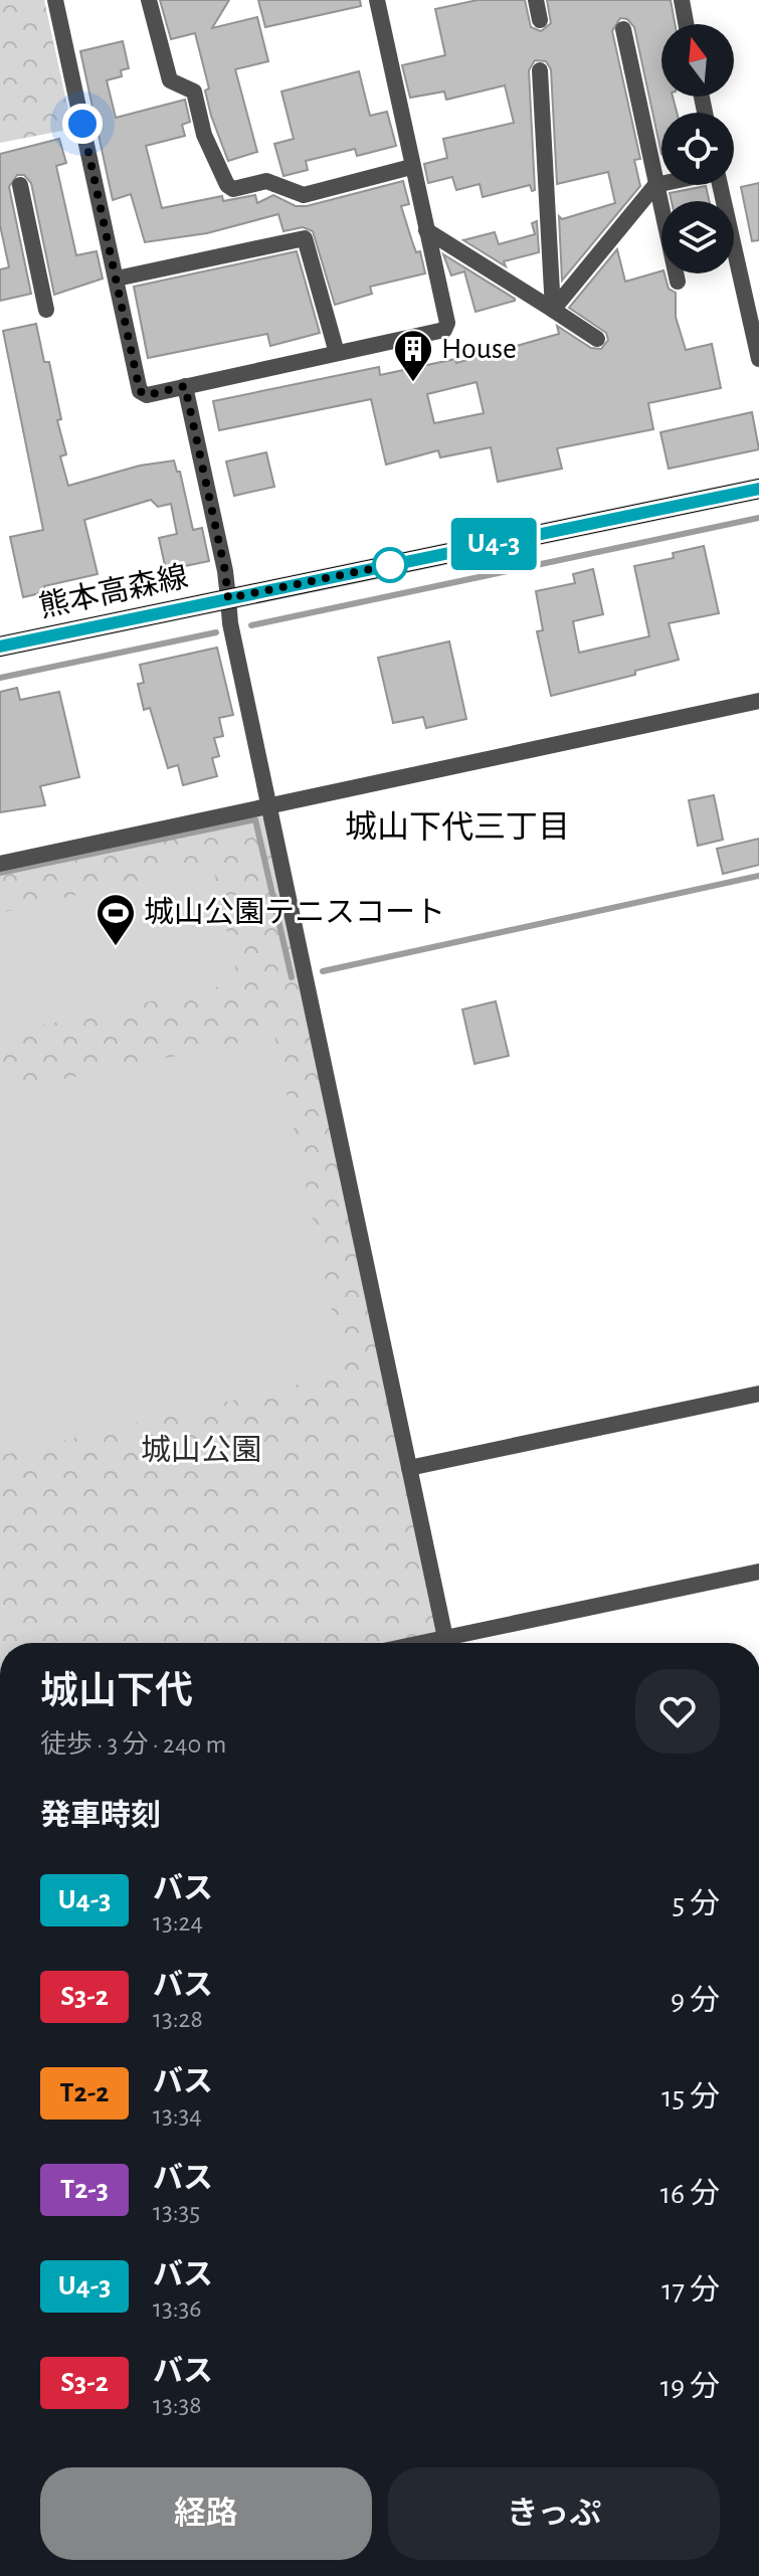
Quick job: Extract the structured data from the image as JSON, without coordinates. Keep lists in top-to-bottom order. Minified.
{"streets":{"main road":["熊本高森線"]},"districts":["城山下代三丁目"],"parks":["城山公園"],"places":{"building":["House"],"sports":["城山公園テニスコート"]},"lines":["bus line U4-3"],"north":"top","page":{"on_map":"U4-3","heading":[["城山下代","徒歩 · 3 分 · 240 m"],"発車時刻"],"list":[{"mark":"U4-3","name":"バス","note":"13:24","value":"5 分"},{"mark":"S3-2","name":"バス","note":"13:28","value":"9 分"},{"mark":"T2-2","name":"バス","note":"13:34","value":"15 分"},{"mark":"T2-3","name":"バス","note":"13:35","value":"16 分"},{"mark":"U4-3","name":"バス","note":"13:36","value":"17 分"},{"mark":"S3-2","name":"バス","note":"13:38","value":"19 分"}],"buttons":["経路","きっぷ"]}}
